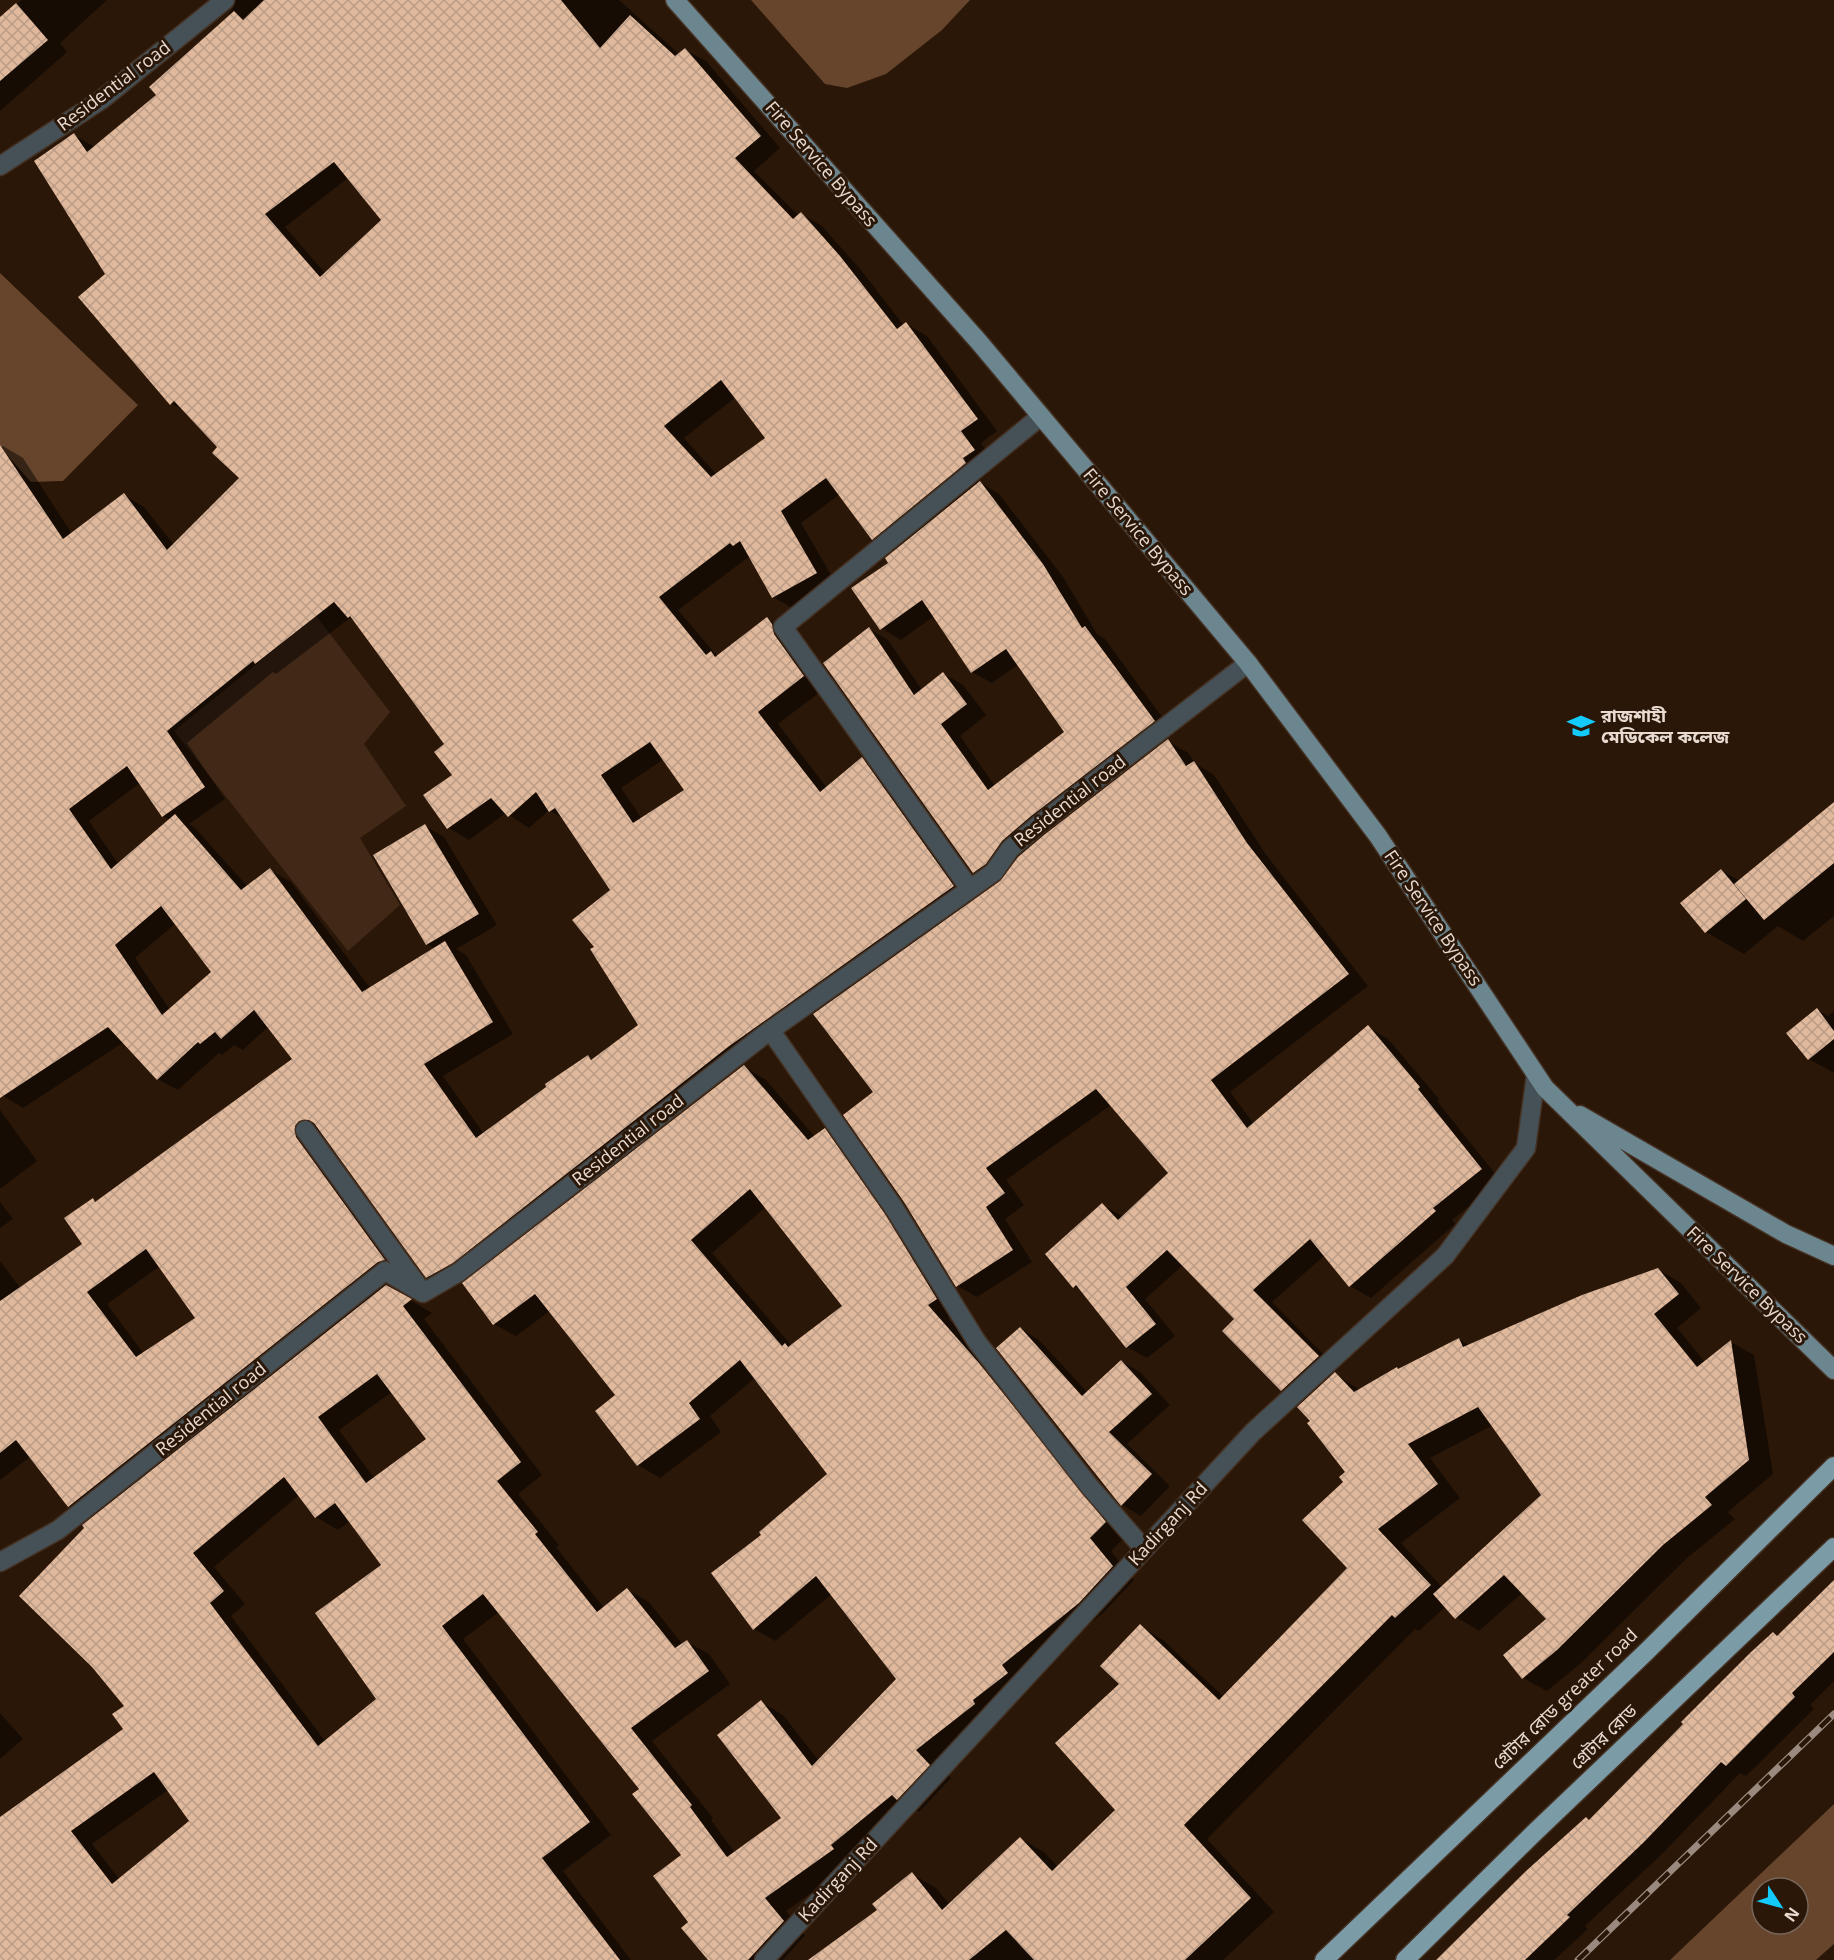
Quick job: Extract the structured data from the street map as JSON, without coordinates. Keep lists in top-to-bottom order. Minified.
{"streets":{"highway":["গ্রেটার রোড greater road","গ্রেটার রোড"],"main road":["Fire Service Bypass"],"street":["Residential road","Kadirganj Rd"]},"crossings":[["Residential road","Fire Service Bypass"],["Fire Service Bypass","Kadirganj Rd"]],"places":{"school or university":["রাজশাহী মেডিকেল কলেজ"]},"north":"bottom right"}
